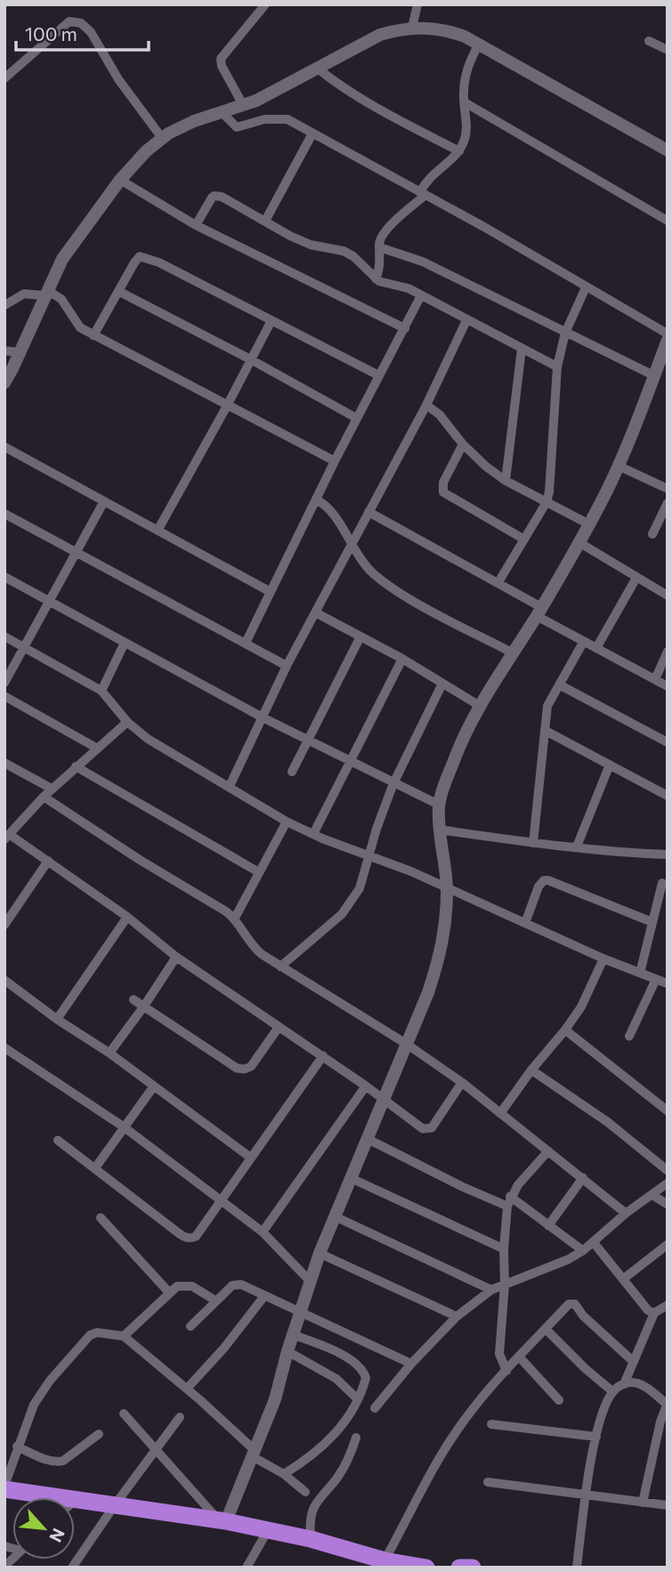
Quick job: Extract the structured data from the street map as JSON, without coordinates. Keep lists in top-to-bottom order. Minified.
{"scale_bar":"100 m","north":"bottom right"}
